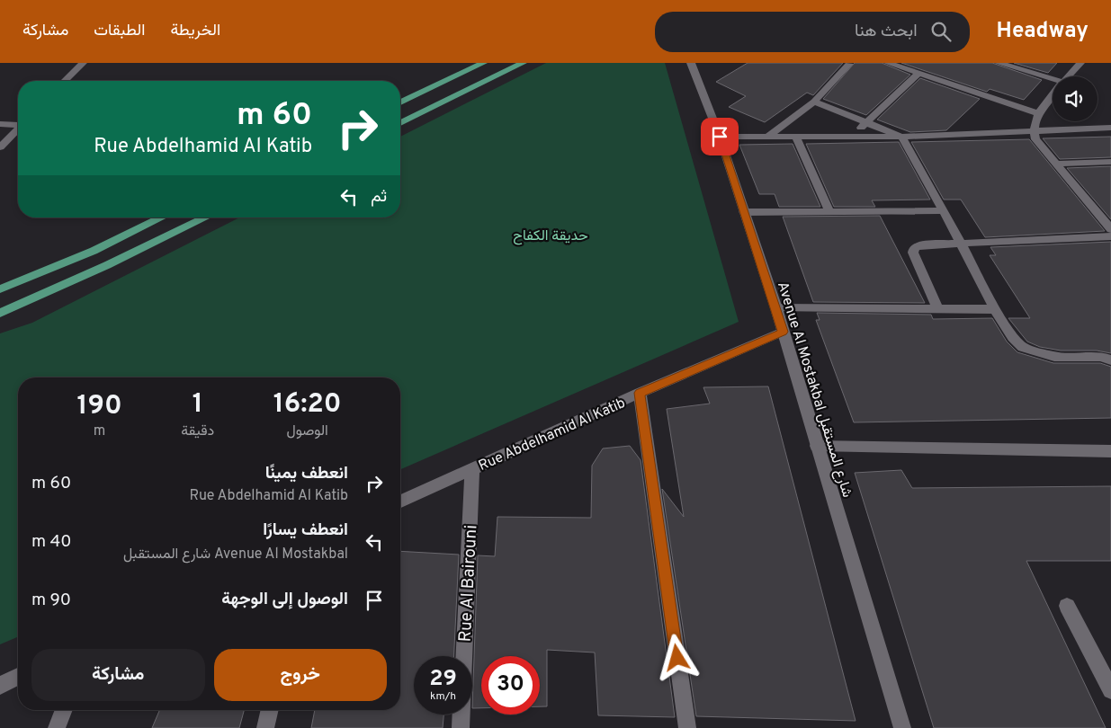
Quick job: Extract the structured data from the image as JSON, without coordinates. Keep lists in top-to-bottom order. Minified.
{"streets":{"street":["Avenue Al Mostakbal شارع المستقبل","Rue Abdelhamid Al Katib","Rue Al Bairouni"]},"crossings":[["Avenue Al Mostakbal شارع المستقبل","Rue Abdelhamid Al Katib"],["Rue Abdelhamid Al Katib","Rue Al Bairouni"]],"parks":["حديقة الكفاح"],"page":{"header":"Headway","search":"ابحث هنا","nav":["الخريطة","الطبقات","مشاركة"],"turn":["60 m","Rue Abdelhamid Al Katib"],"then":"ثم","eta":["16:20","الوصول","1","دقيقة","190","m"],"list":[{"name":"انعطف يمينًا","note":"Rue Abdelhamid Al Katib","value":"60 m"},{"name":"انعطف يسارًا","note":"Avenue Al Mostakbal شارع المستقبل","value":"40 m"},{"name":"الوصول إلى الوجهة","value":"90 m"}],"buttons":["خروج","مشاركة"],"speed":"29 km/h","limit":"30"}}
